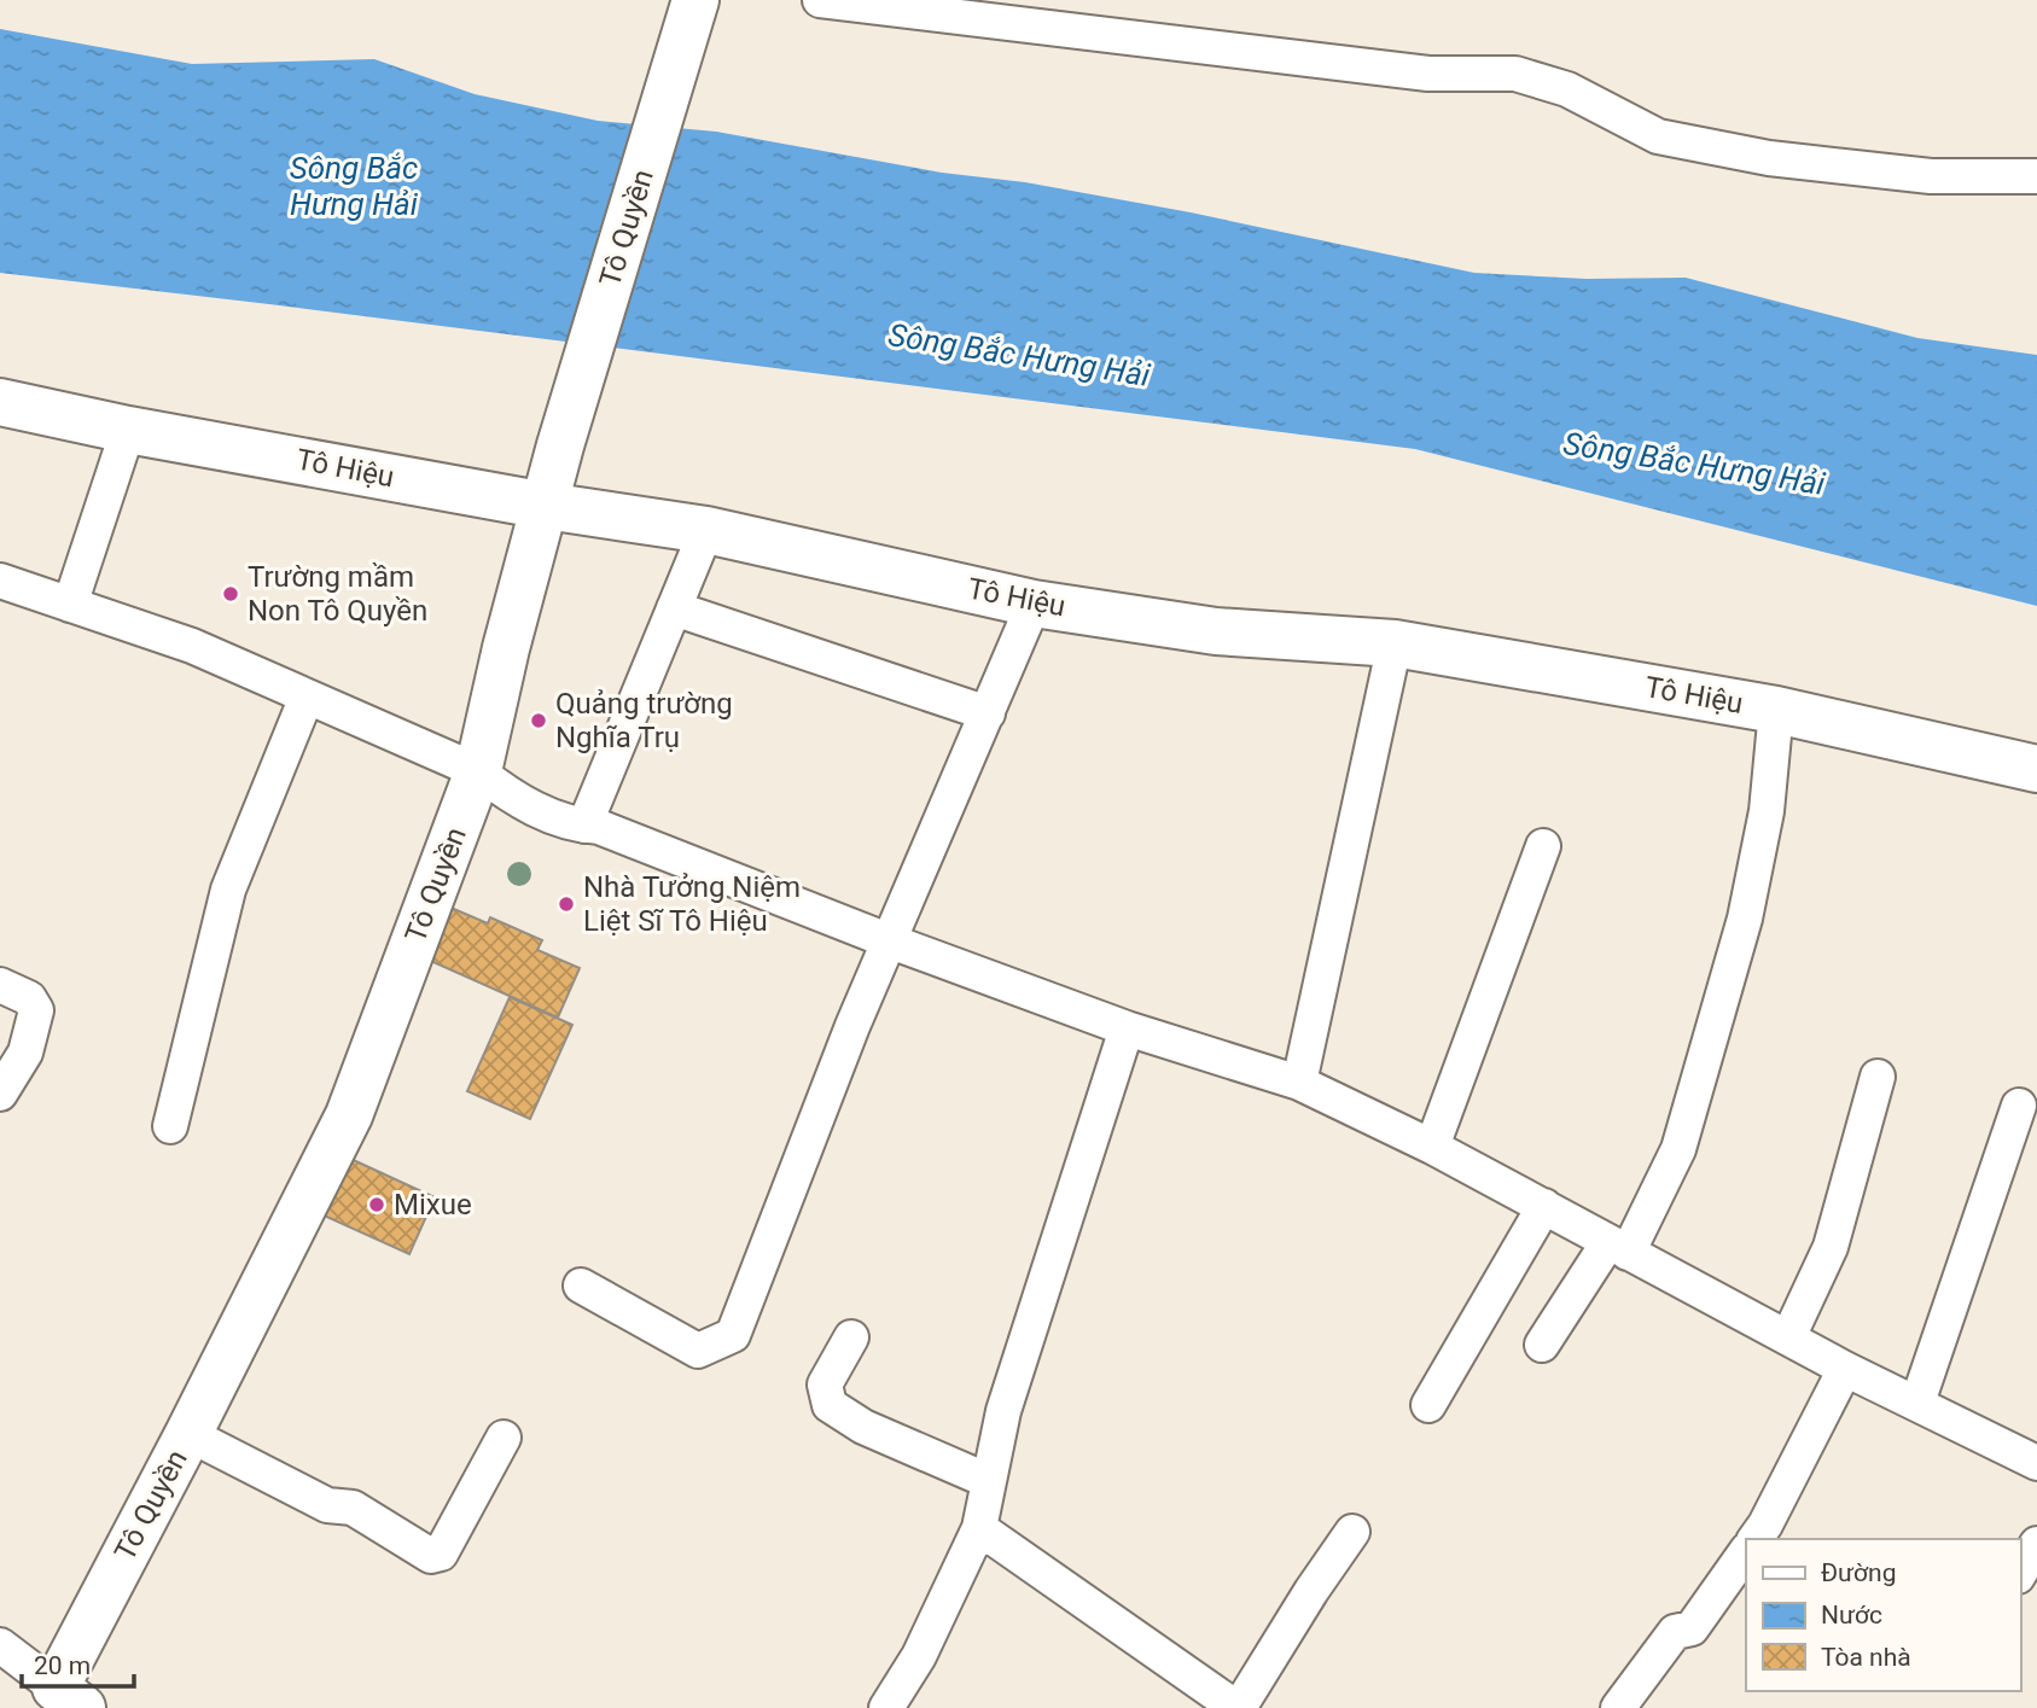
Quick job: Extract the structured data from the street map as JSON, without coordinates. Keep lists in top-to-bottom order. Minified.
{"streets":{"main road":["Tô Quyền","Tô Hiệu"]},"crossings":[["Tô Quyền","Tô Hiệu"]],"water":["Sông Bắc Hưng Hải"],"places":["Trường mầm Non Tô Quyền","Quảng trường Nghĩa Trụ","Nhà Tưởng Niệm Liệt Sĩ Tô Hiệu","Mixue"],"legend":["Đường","Nước","Tòa nhà"],"scale_bar":"20 m"}
